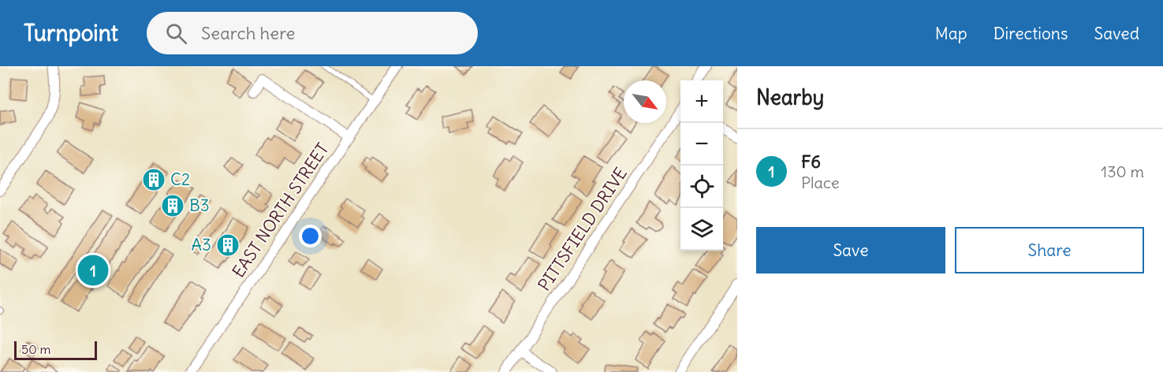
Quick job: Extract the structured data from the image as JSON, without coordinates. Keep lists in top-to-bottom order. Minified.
{"streets":{"street":["EAST NORTH STREET","PITTSFIELD DRIVE"]},"places":{"building":["C2","B3","A3"]},"scale_bar":"50 m","north":"bottom right","page":{"header":"Turnpoint","search":"Search here","nav":["Map","Directions","Saved"],"heading":"Nearby","map_buttons":["+","−"],"list":[{"mark":"1","name":"F6","note":"Place","value":"130 m"}],"buttons":["Save","Share"],"pins":"1","scale":"50 m"}}
